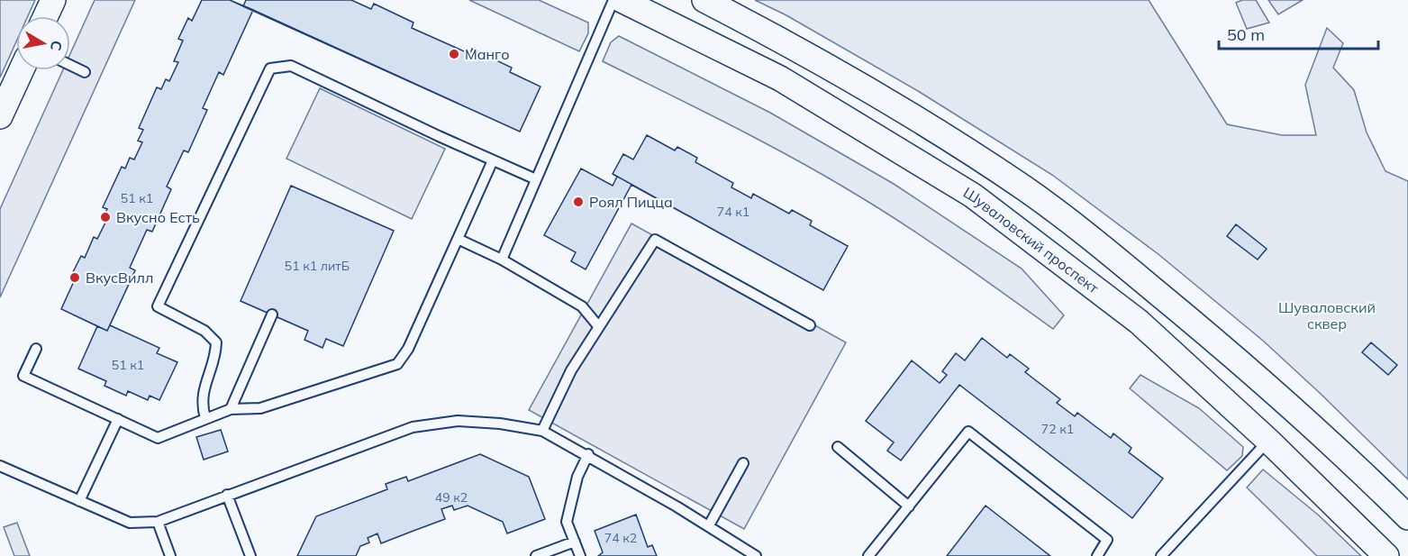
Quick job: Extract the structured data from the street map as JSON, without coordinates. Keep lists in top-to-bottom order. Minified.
{"streets":{"street":["Шуваловский проспект"]},"parks":["Шуваловский сквер"],"places":["Манго","Роял Пицца","Вкусно Есть","ВкусВилл"],"house_numbers":["51 к1","74 к1","51 к1 литБ","51 к1","72 к1","49 к2","74 к2"],"scale_bar":"50 m","north":"right"}
